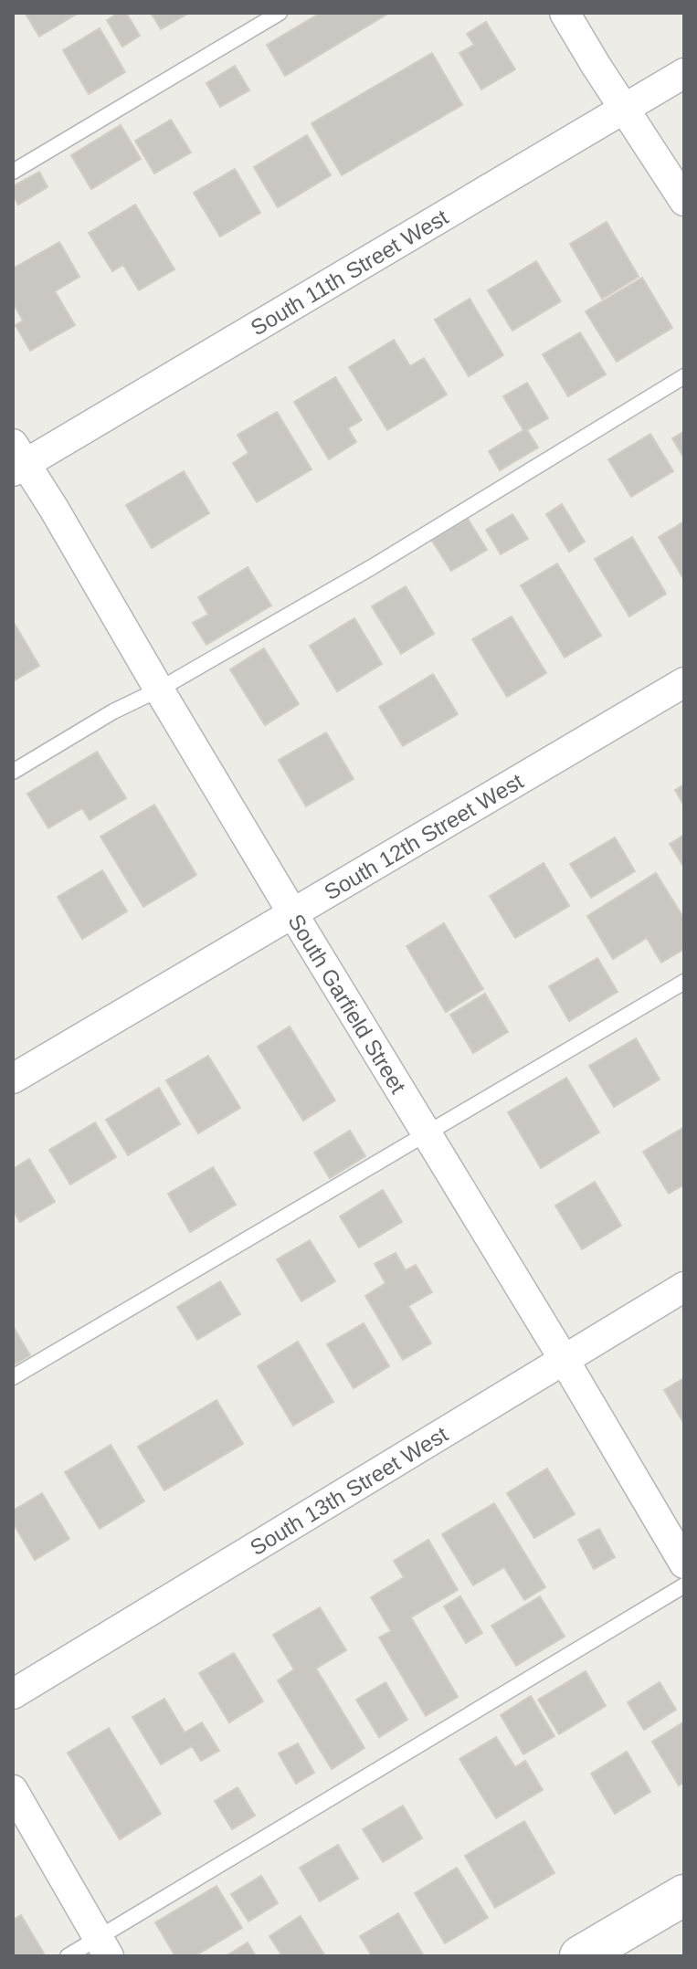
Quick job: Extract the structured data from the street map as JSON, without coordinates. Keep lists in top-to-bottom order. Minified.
{"streets":{"street":["South 11th Street West","South 12th Street West","South Garfield Street","South 13th Street West"]},"crossings":[["South 11th Street West","South Garfield Street"],["South 12th Street West","South Garfield Street"],["South Garfield Street","South 13th Street West"]]}
